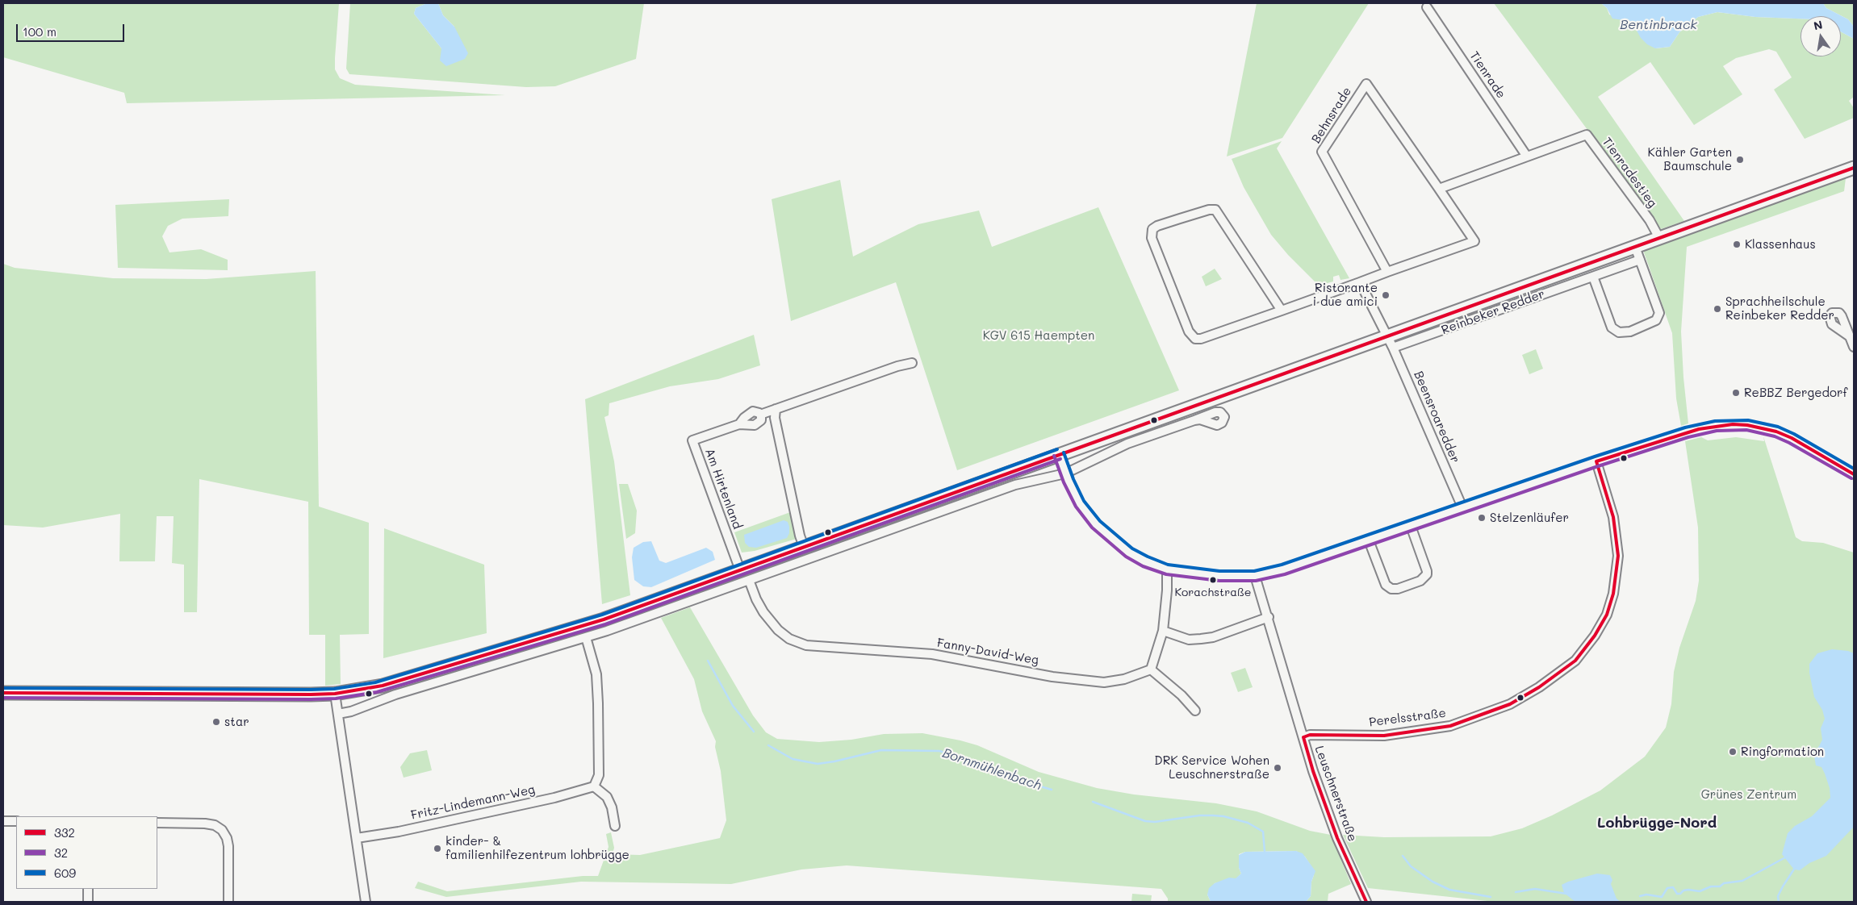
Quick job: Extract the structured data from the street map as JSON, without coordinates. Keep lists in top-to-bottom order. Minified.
{"streets":{"main road":["Reinbeker Redder"],"street":["Tienrade","Behnsrade","Tienradestieg","Beensroaredder","Am Hirtenland","Fanny-David-Weg","Perelsstraße","Leuschnerstraße","Fritz-Lindemann-Weg"]},"crossings":[["Tienrade","Tienradestieg"],["Behnsrade","Tienradestieg"],["Tienradestieg","Reinbeker Redder"],["Reinbeker Redder","Beensroaredder"],["Reinbeker Redder","Am Hirtenland"],["Perelsstraße","Leuschnerstraße"]],"districts":["Lohbrügge-Nord"],"water":["Bentinbrack","Bornmühlenbach"],"parks":["KGV 615 Haempten","Grünes Zentrum"],"places":["Kähler Garten Baumschule","Klassenhaus","Ristorante i due amici","Sprachheilschule Reinbeker Redder","ReBBZ Bergedorf","Stelzenläufer","Korachstraße","star","Ringformation","DRK Service Wohen Leuschnerstraße","kinder- & familienhilfezentrum lohbrügge"],"lines":["transit line 332","transit line 609","transit line 32"],"legend":["332","32","609"],"scale_bar":"100 m","north":"top"}
